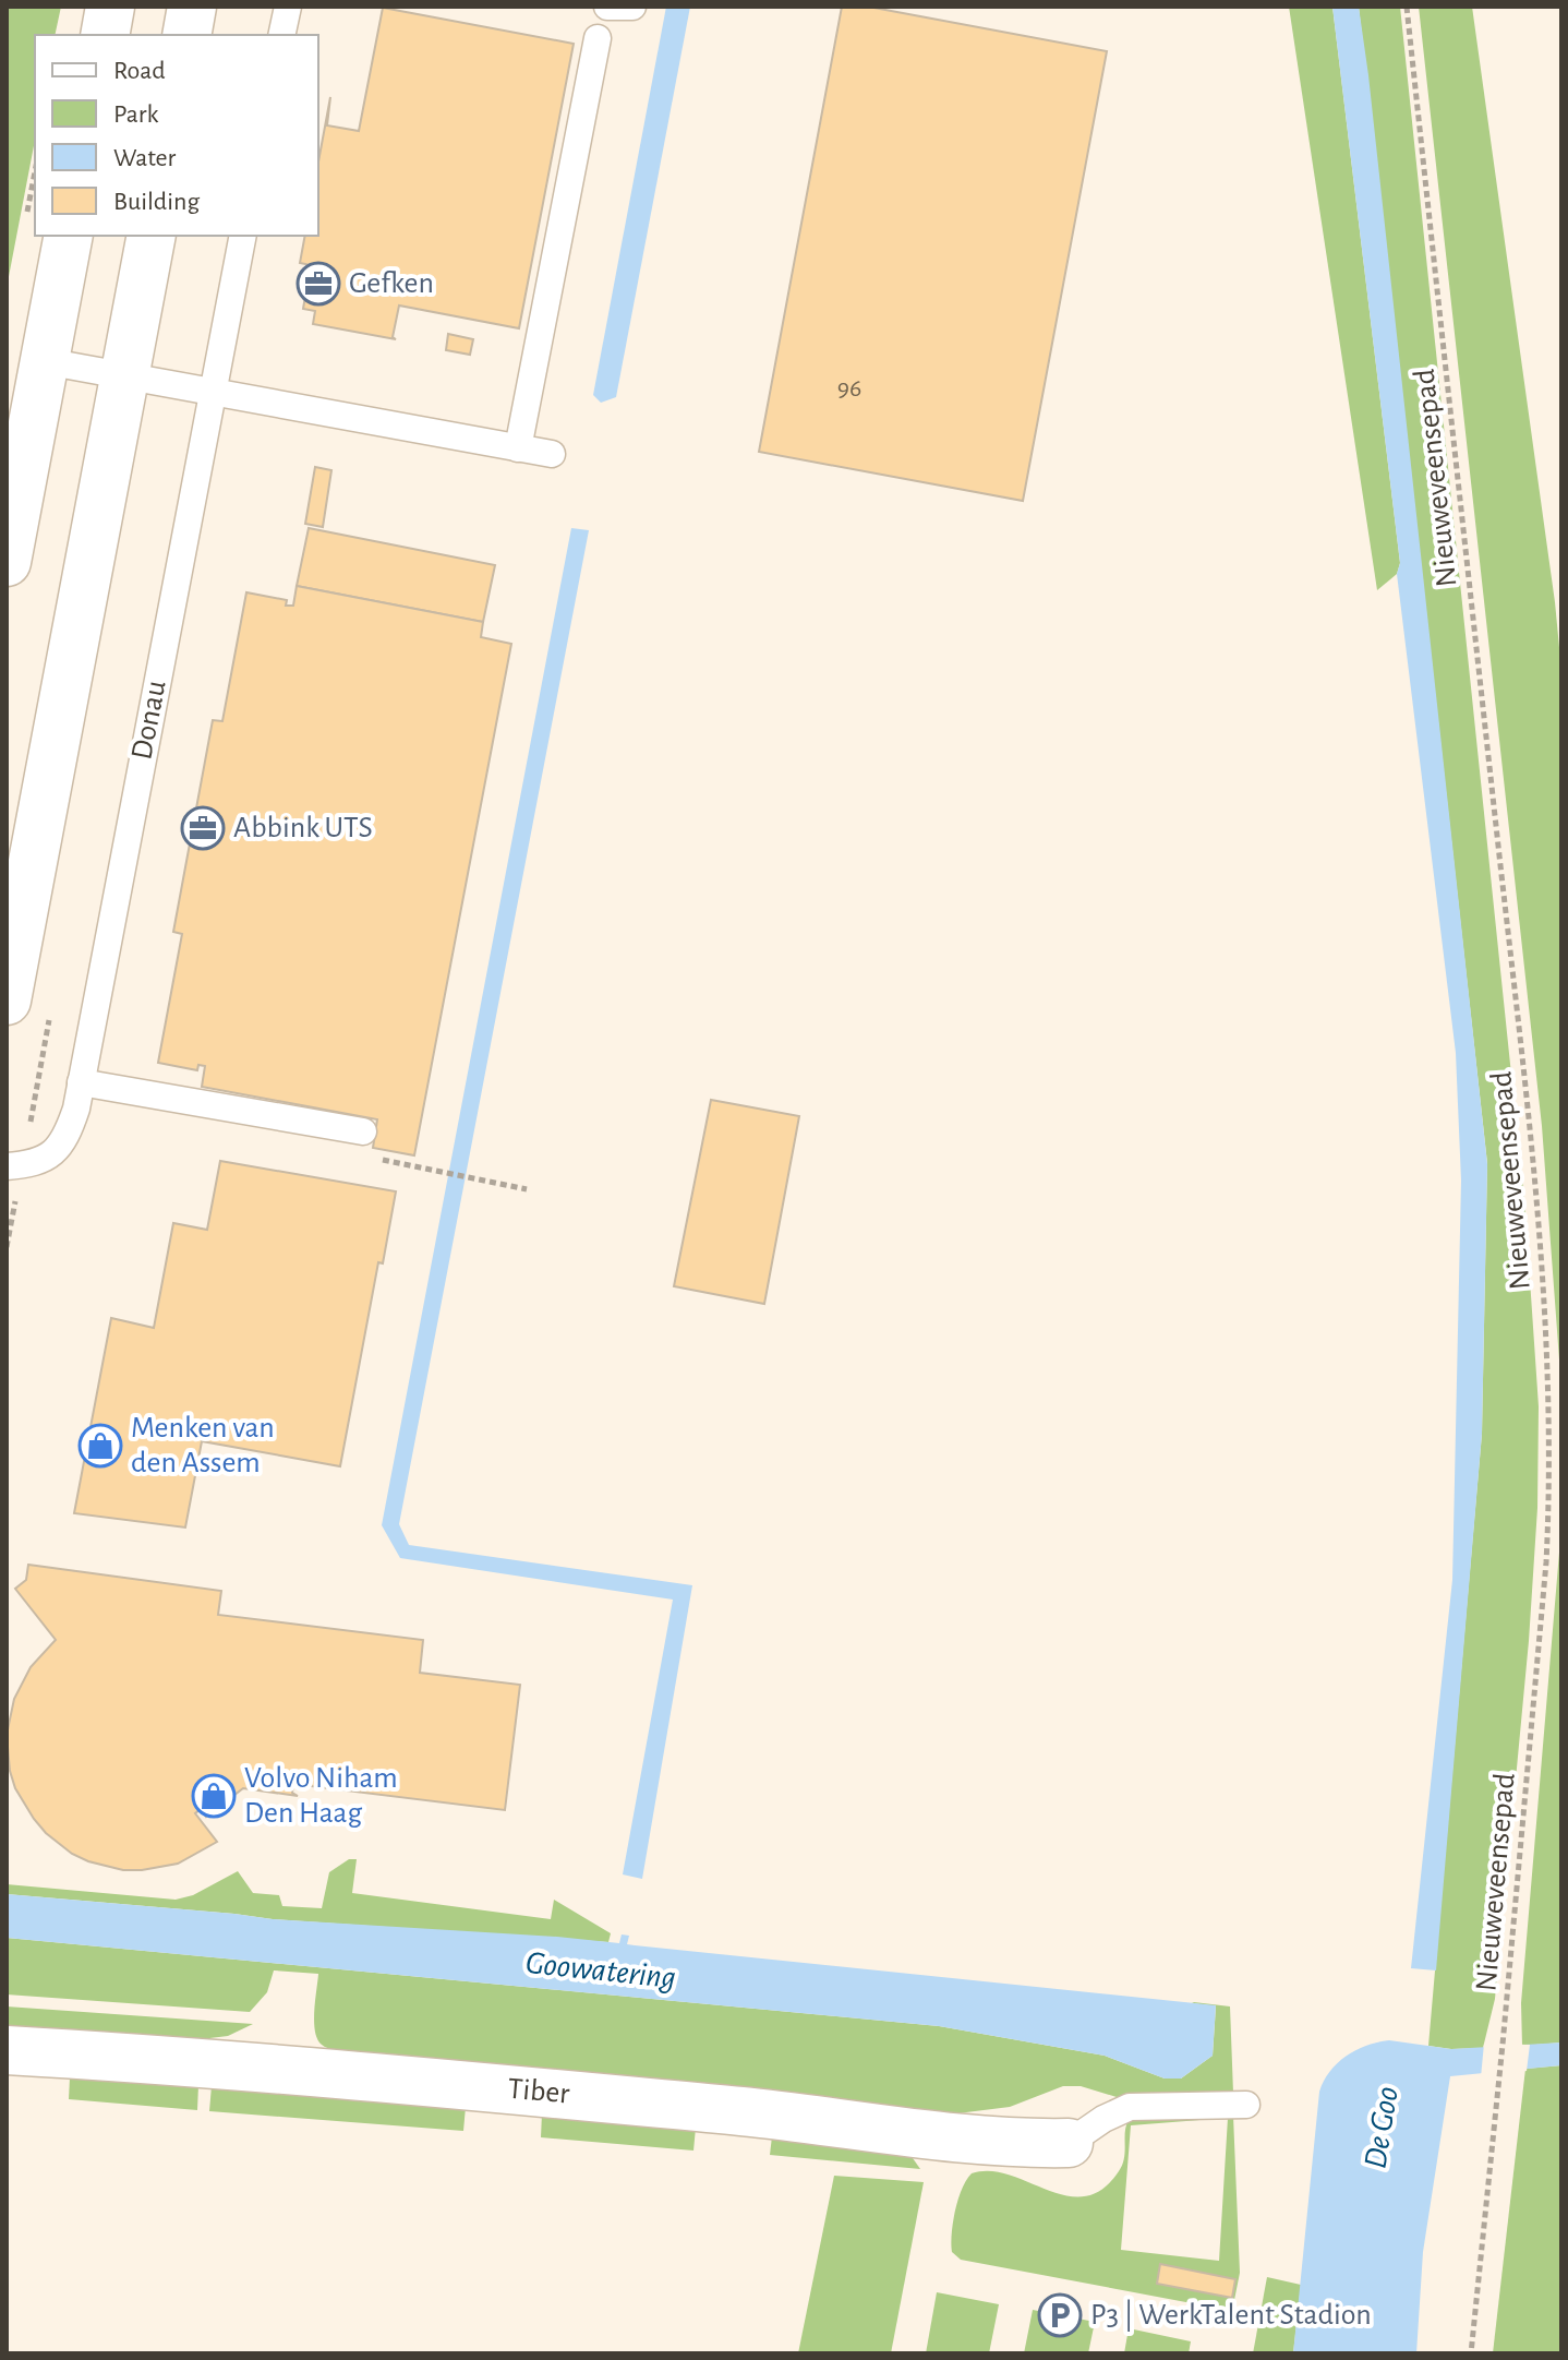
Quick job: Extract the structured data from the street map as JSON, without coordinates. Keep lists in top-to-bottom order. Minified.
{"streets":{"main road":["Tiber"],"lane":["Donau"],"path":["Nieuweveensepad"]},"water":["Goowatering","De Goo"],"places":{"office":["Gefken","Abbink UTS"],"shop":["Menken van den Assem","Volvo Niham Den Haag"],"parking":["P3 | WerkTalent Stadion"]},"house_numbers":["96"],"legend":["Road","Park","Water","Building"]}
